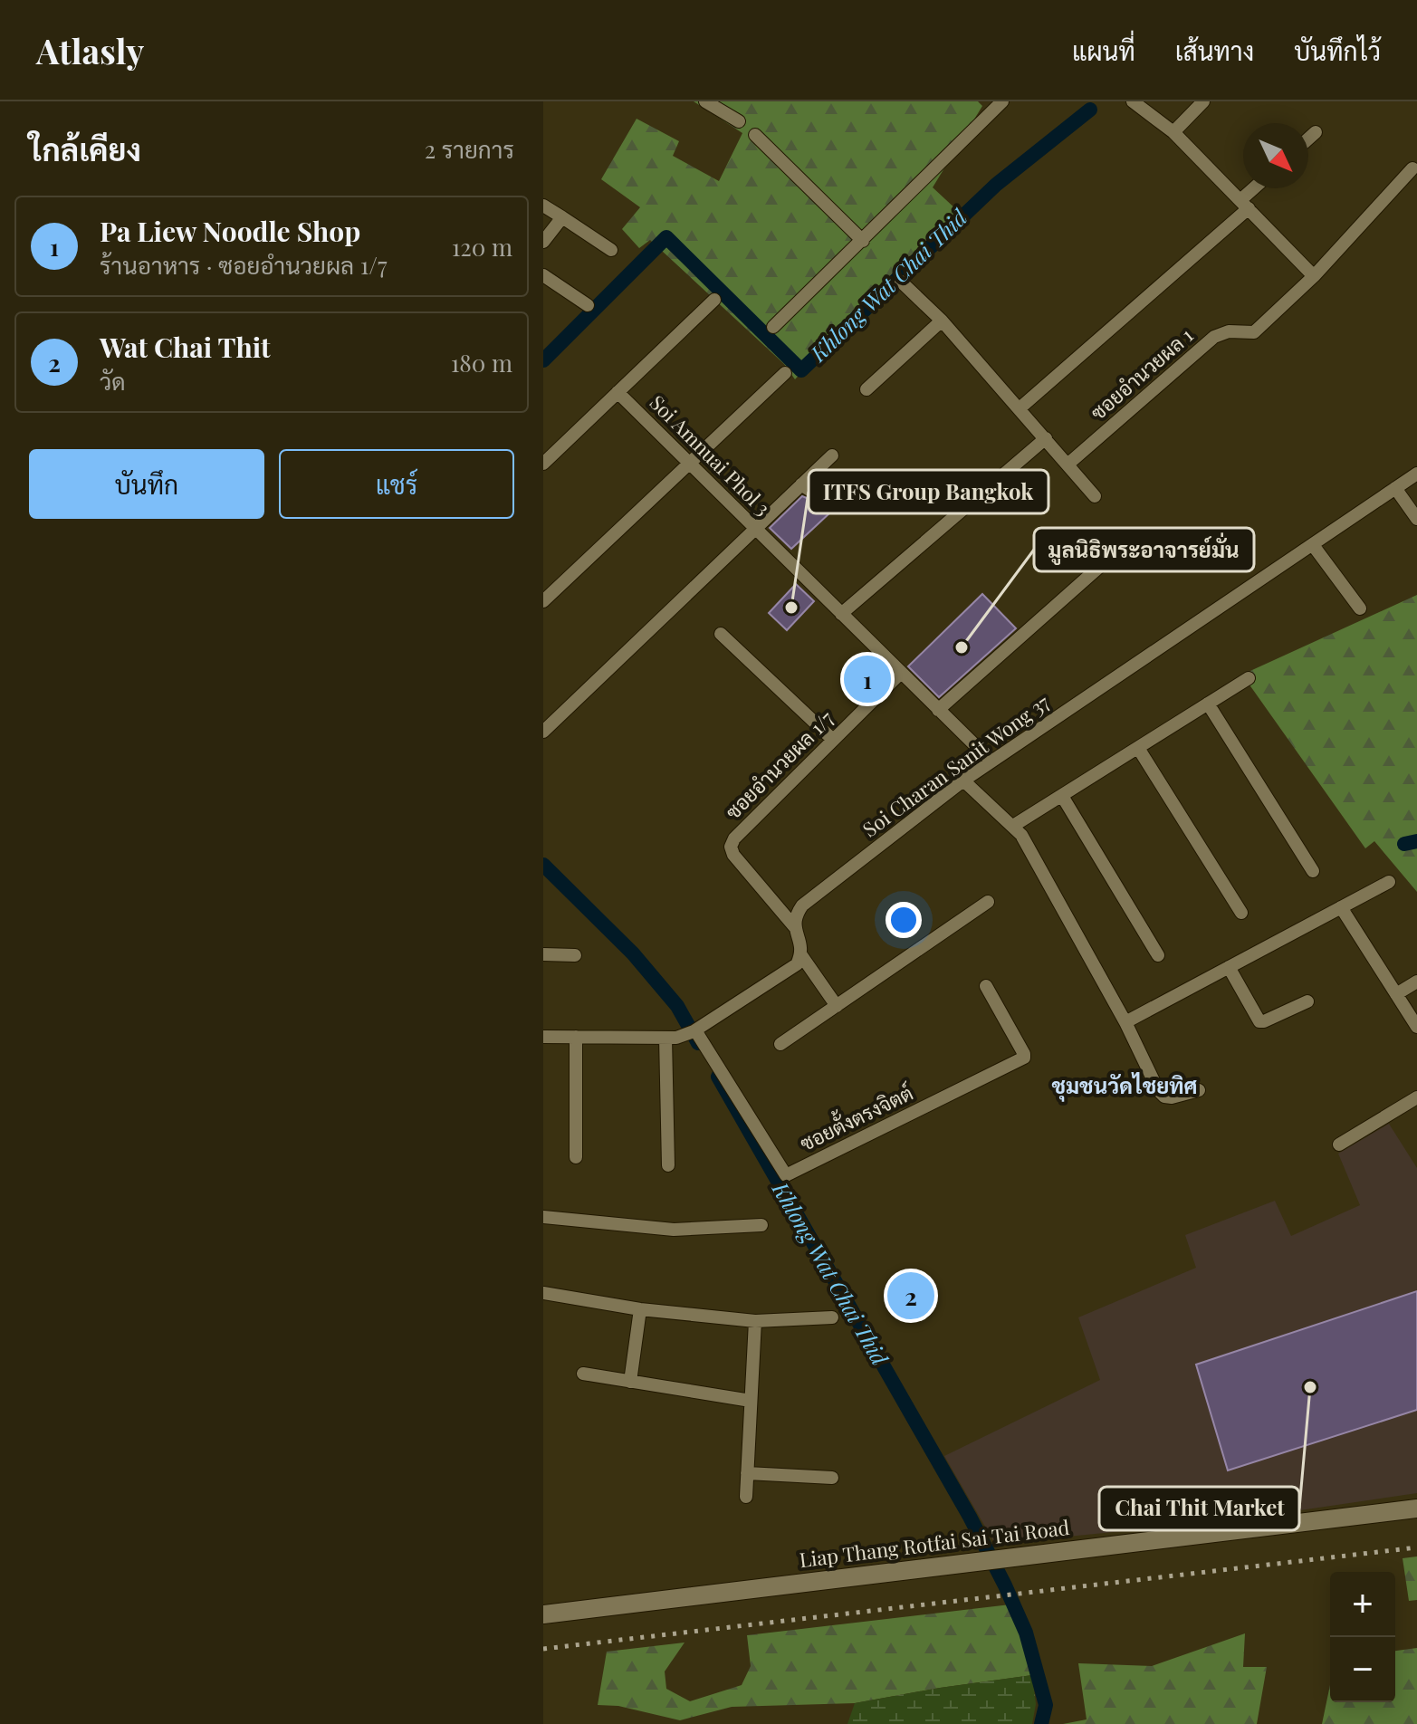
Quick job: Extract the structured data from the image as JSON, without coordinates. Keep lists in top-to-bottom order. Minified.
{"streets":{"main road":["Liap Thang Rotfai Sai Tai Road"],"street":["ซอยอำนวยผล 1","Soi Amnuai Phol 3","ซอยอำนวยผล 1/7","Soi Charan Sanit Wong 37","ซอยตั้งตรงจิตต์"]},"crossings":[["Soi Amnuai Phol 3","ซอยอำนวยผล 1/7"],["Soi Amnuai Phol 3","Soi Charan Sanit Wong 37"],["ซอยอำนวยผล 1/7","Soi Charan Sanit Wong 37"]],"districts":["ชุมชนวัดไชยทิศ"],"water":["Khlong Wat Chai Thid"],"places":["ITFS Group Bangkok","มูลนิธิพระอาจารย์มั่น","Chai Thit Market"],"north":"bottom right","page":{"header":"Atlasly","nav":["แผนที่","เส้นทาง","บันทึกไว้"],"heading":["ใกล้เคียง","2 รายการ"],"list":[{"mark":"1","name":"Pa Liew Noodle Shop","note":"ร้านอาหาร · ซอยอำนวยผล 1/7","value":"120 m"},{"mark":"2","name":"Wat Chai Thit","note":"วัด","value":"180 m"}],"buttons":["บันทึก","แชร์"],"pins":["1","2"],"map_buttons":["+","−"]}}
